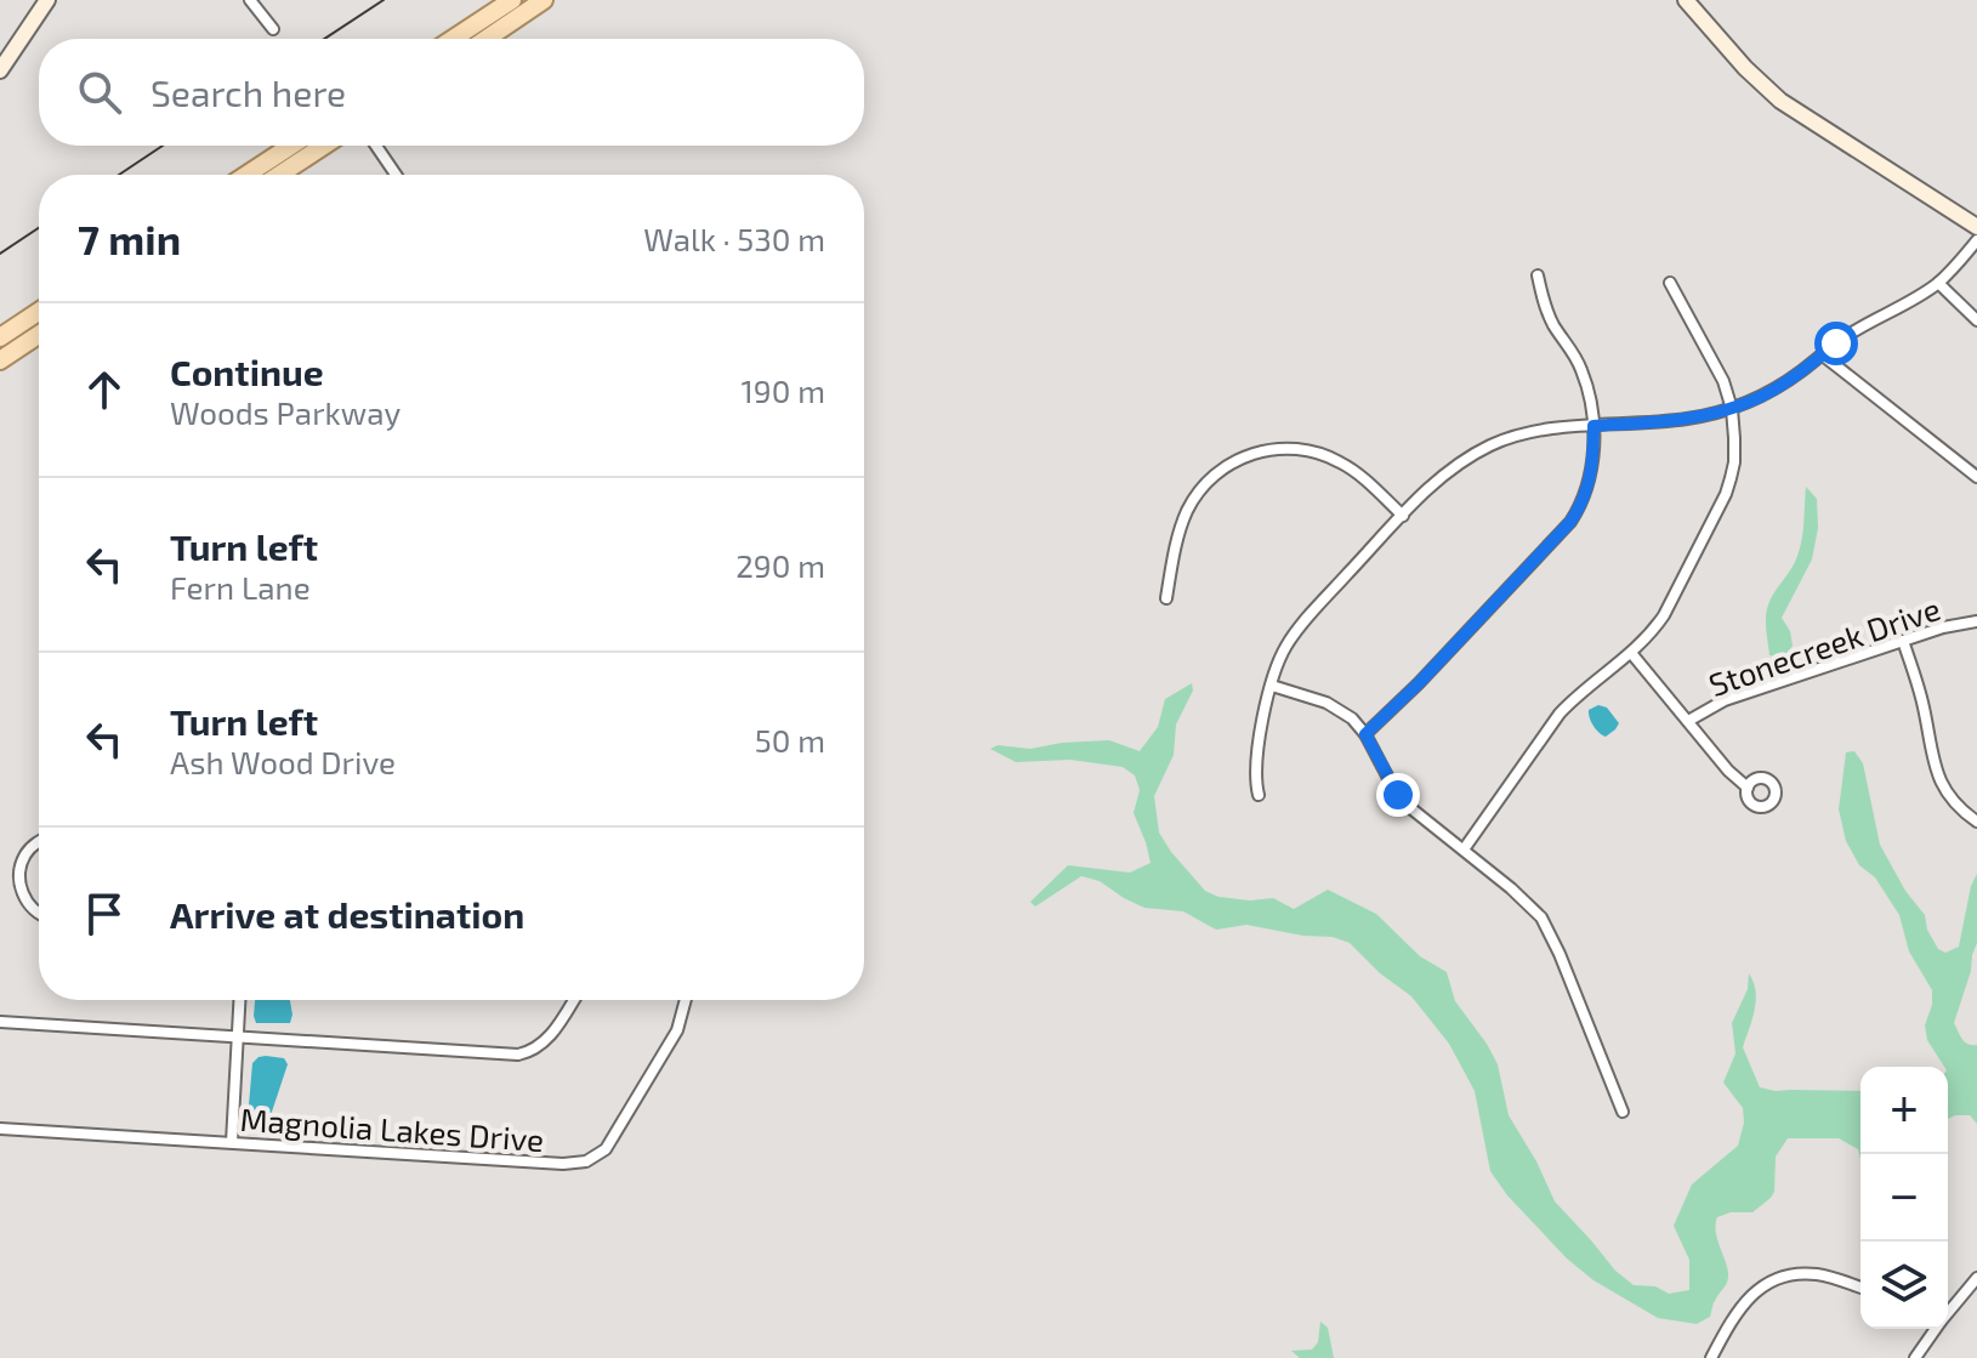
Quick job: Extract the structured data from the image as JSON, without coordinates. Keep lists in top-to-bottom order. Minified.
{"streets":{"street":["Stonecreek Drive","Magnolia Lakes Drive"]},"page":{"search":"Search here","heading":["7 min","Walk · 530 m"],"list":[["Continue","Woods Parkway","190 m"],["Turn left","Fern Lane","290 m"],["Turn left","Ash Wood Drive","50 m"],"Arrive at destination"],"map_buttons":["+","−"]}}
